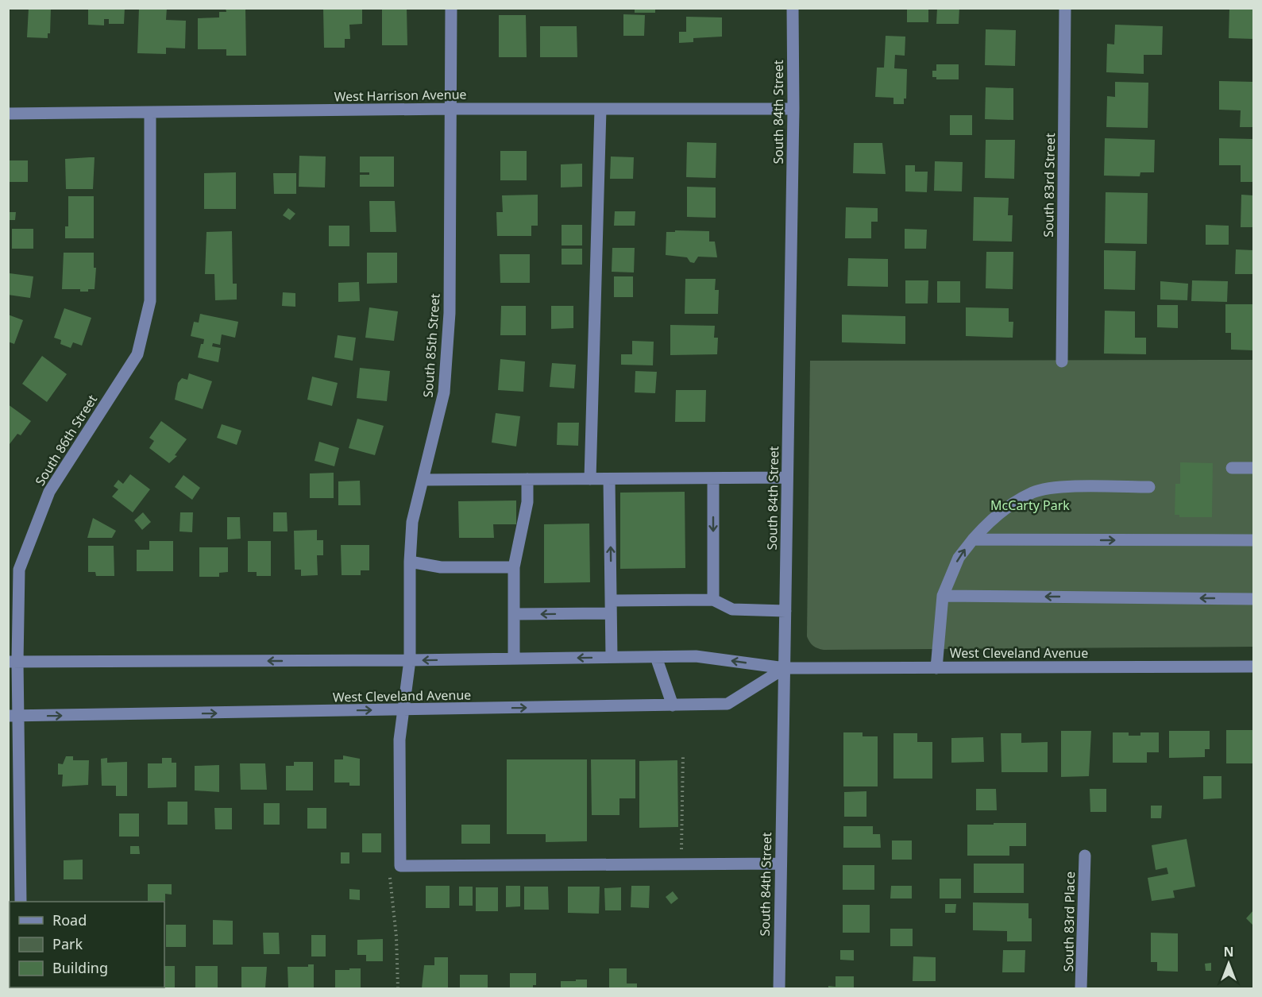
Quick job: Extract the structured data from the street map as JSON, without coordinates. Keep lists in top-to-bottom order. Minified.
{"streets":{"street":["West Harrison Avenue","South 84th Street","South 83rd Street","South 85th Street","South 86th Street","West Cleveland Avenue","South 83rd Place"]},"crossings":[["West Harrison Avenue","South 84th Street"],["West Harrison Avenue","South 85th Street"],["West Harrison Avenue","South 86th Street"],["South 84th Street","West Cleveland Avenue"],["South 85th Street","West Cleveland Avenue"],["South 86th Street","West Cleveland Avenue"]],"parks":["McCarty Park"],"legend":["Road","Park","Building"],"north":"top"}
